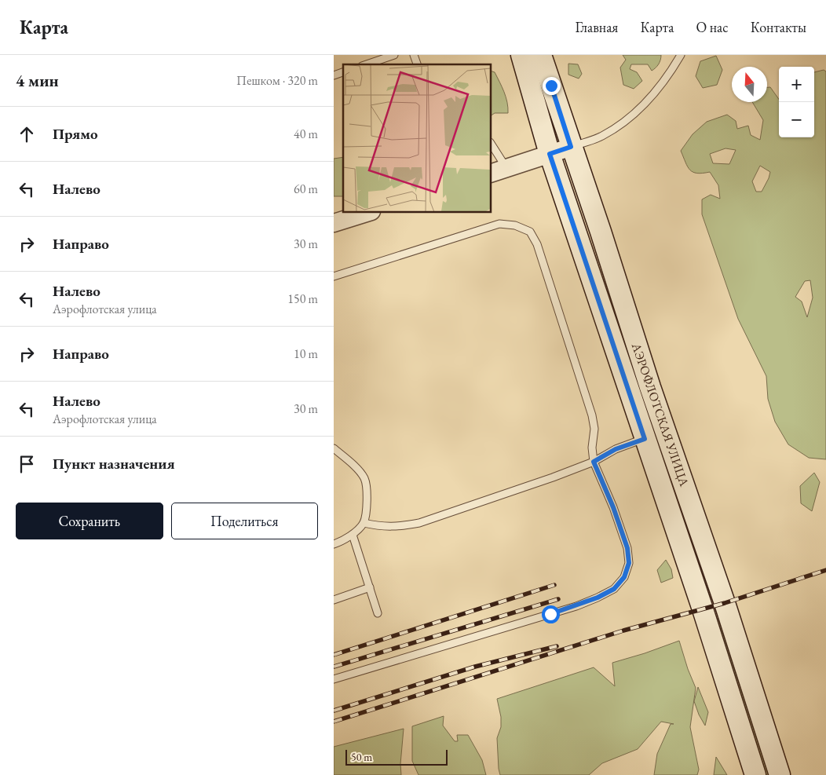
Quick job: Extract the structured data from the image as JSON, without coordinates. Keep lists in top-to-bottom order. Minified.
{"streets":{"main road":["АЭРОФЛОТСКАЯ УЛИЦА"]},"scale_bar":"50 m","north":"top","page":{"header":"Карта","nav":["Главная","Карта","О нас","Контакты"],"heading":["4 мин","Пешком · 320 m"],"map_buttons":["+","−"],"list":[["Прямо","40 m"],["Налево","60 m"],["Направо","30 m"],["Налево","Аэрофлотская улица","150 m"],["Направо","10 m"],["Налево","Аэрофлотская улица","30 m"],"Пункт назначения"],"buttons":["Сохранить","Поделиться"],"scale":"50 m"}}
